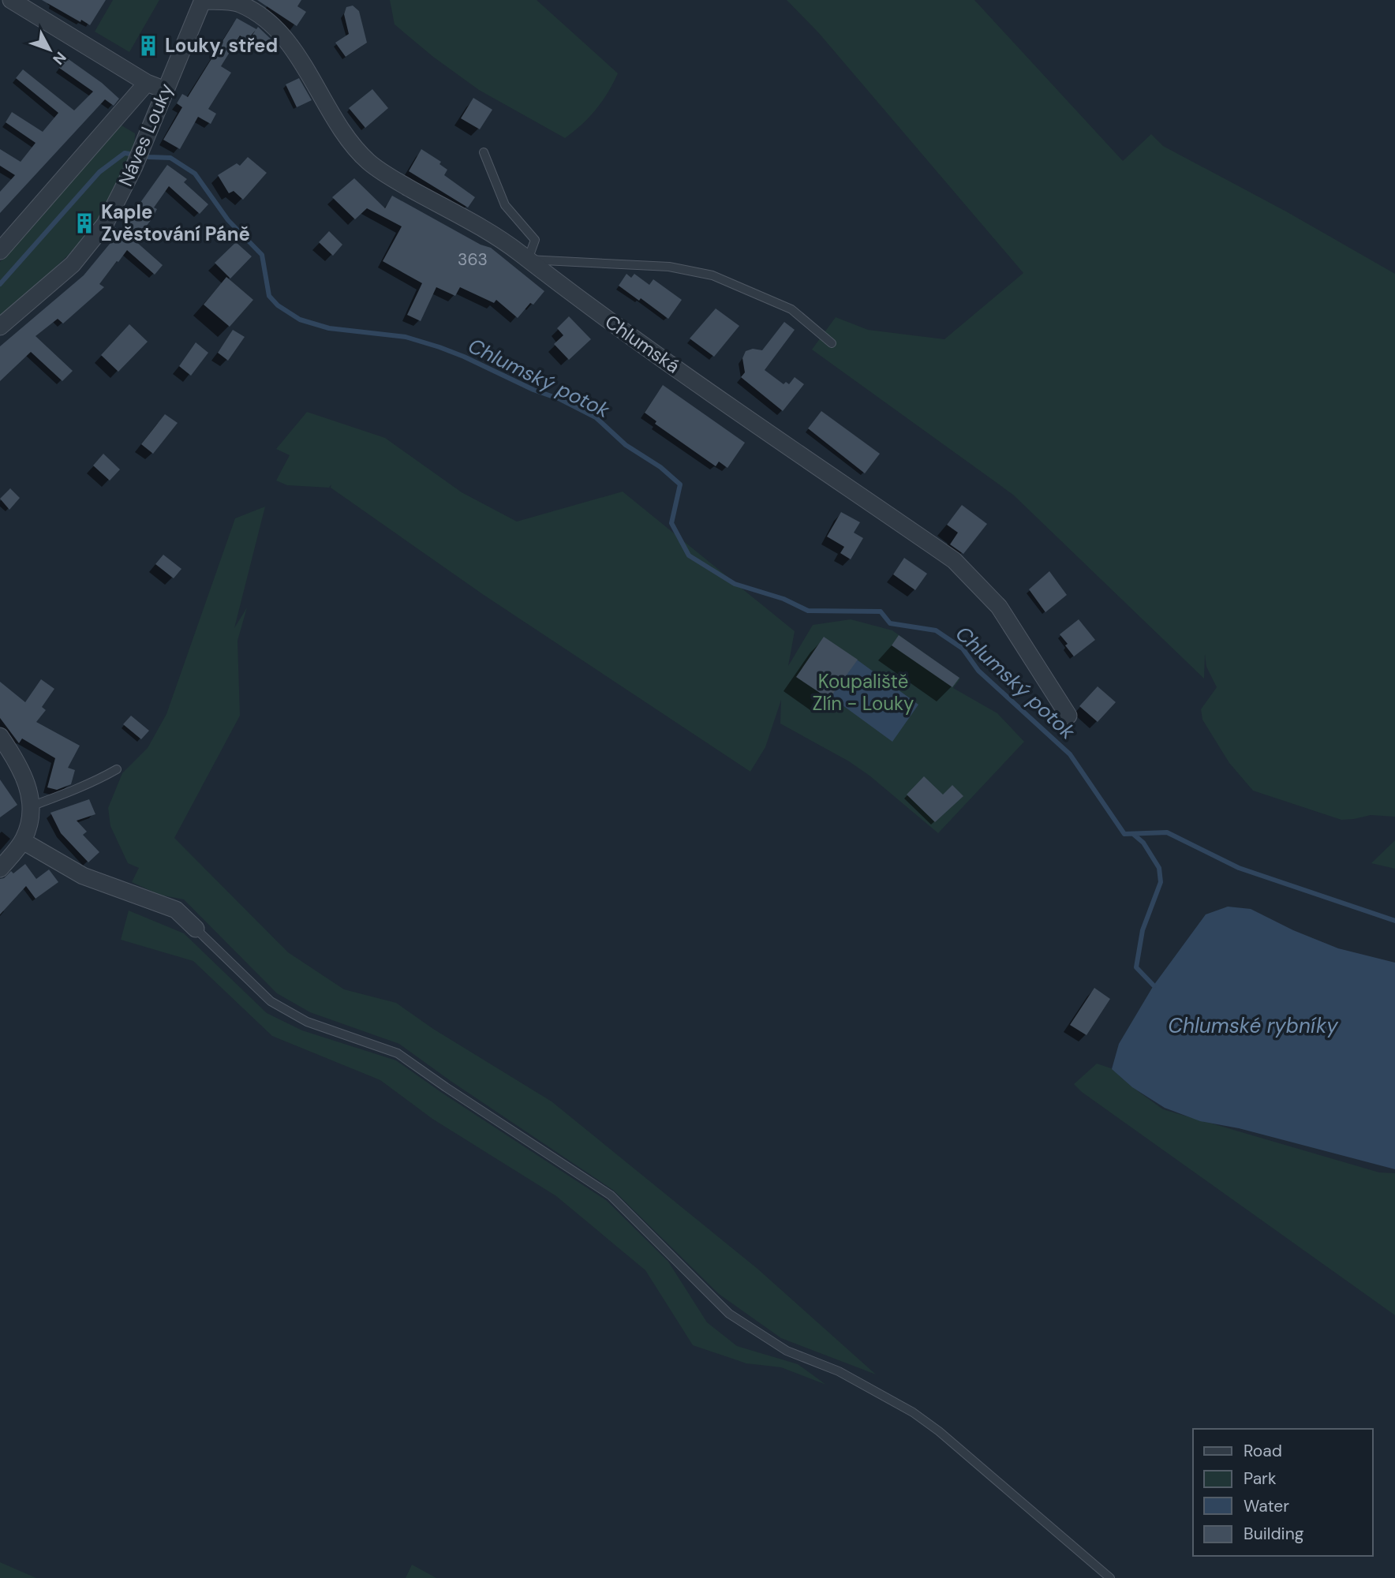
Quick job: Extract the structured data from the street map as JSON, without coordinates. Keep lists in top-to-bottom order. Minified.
{"streets":{"street":["Náves Louky","Chlumská"]},"crossings":[["Náves Louky","Chlumská"]],"water":["Chlumský potok","Chlumské rybníky"],"parks":["Koupaliště Zlín - Louky"],"places":{"building":["Louky, střed","Kaple Zvěstování Páně"]},"house_numbers":["363"],"legend":["Road","Park","Water","Building"],"north":"bottom right"}
